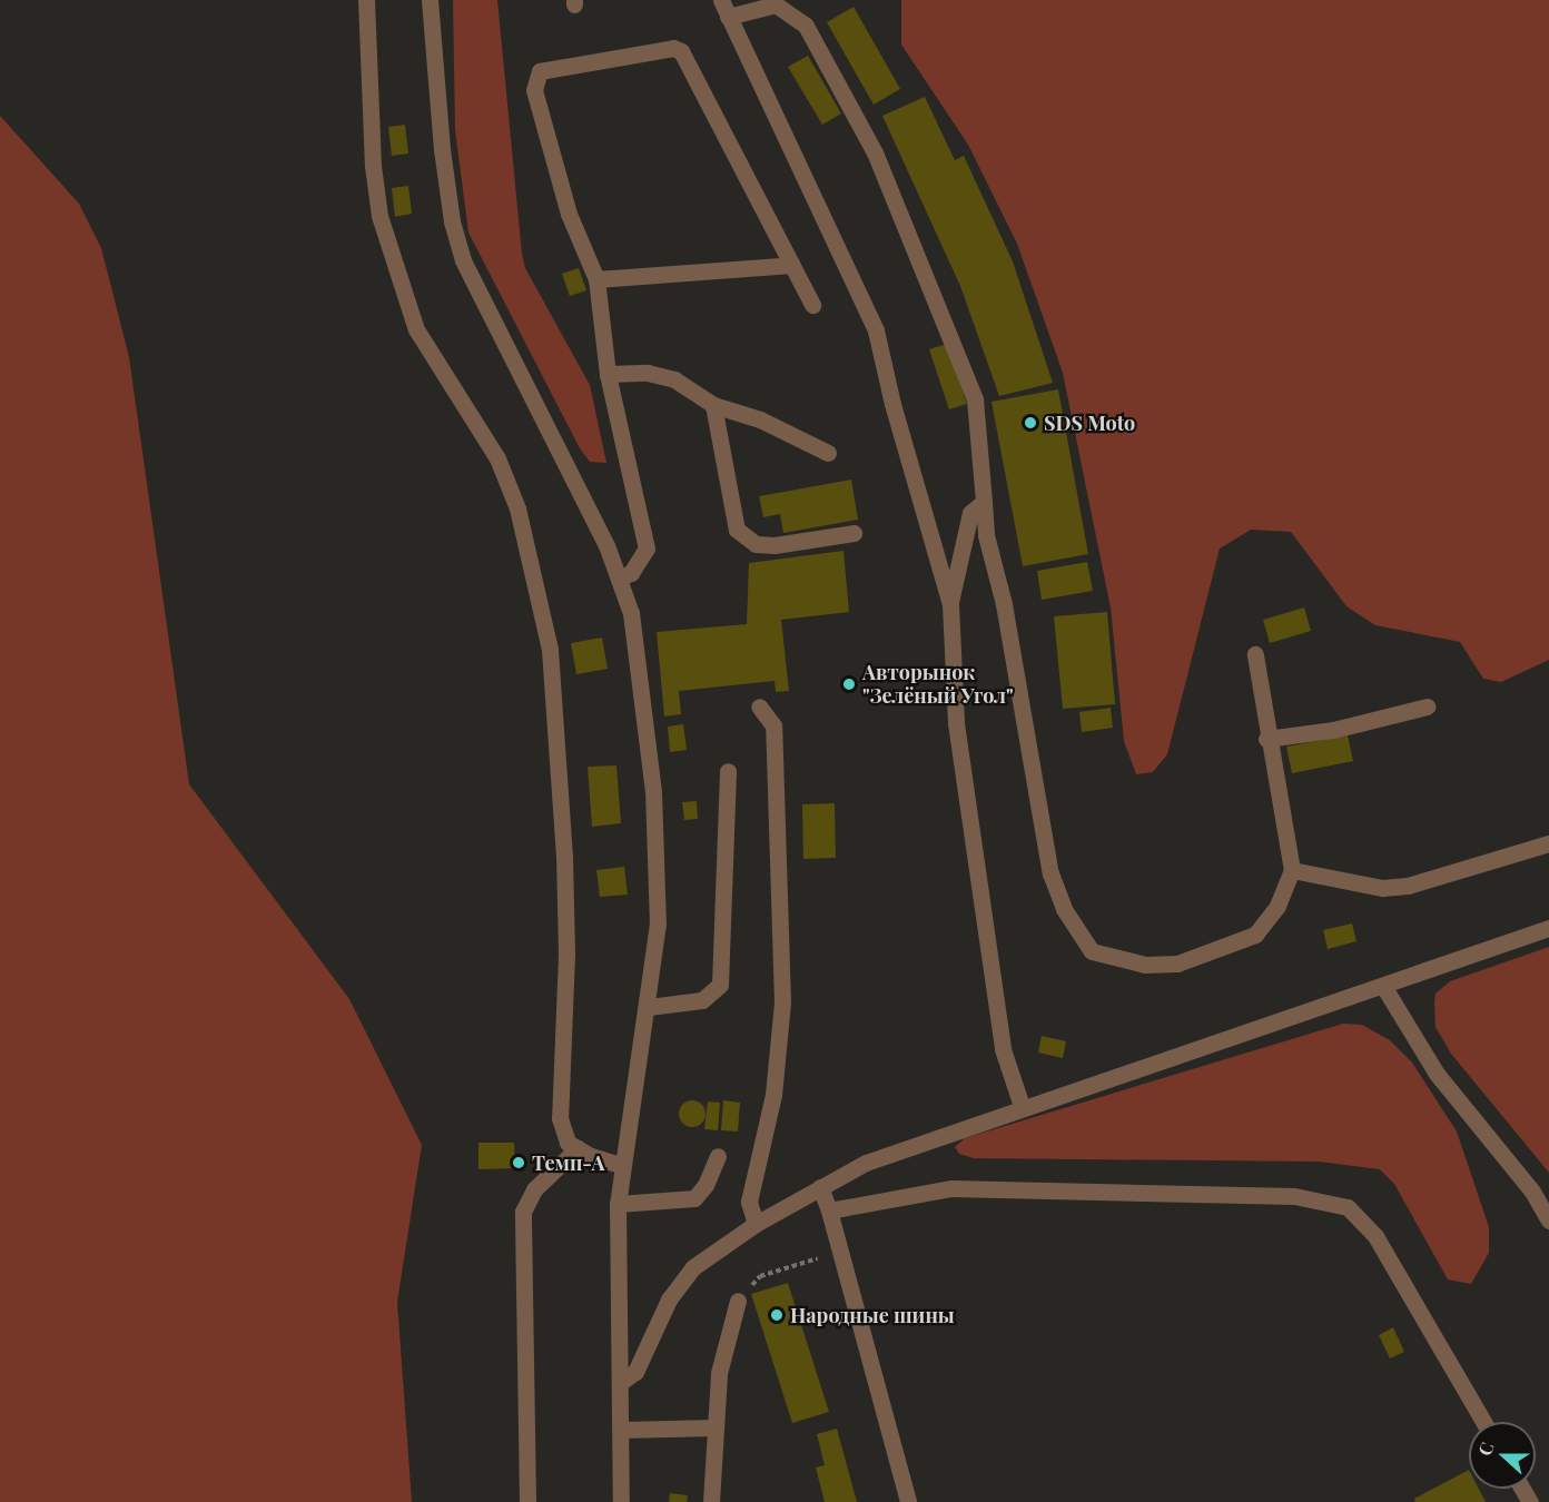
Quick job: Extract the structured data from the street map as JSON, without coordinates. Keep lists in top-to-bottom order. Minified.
{"places":["SDS Moto","Авторынок \"Зелёный Угол\"","Темп-А","Народные шины"],"north":"left"}
